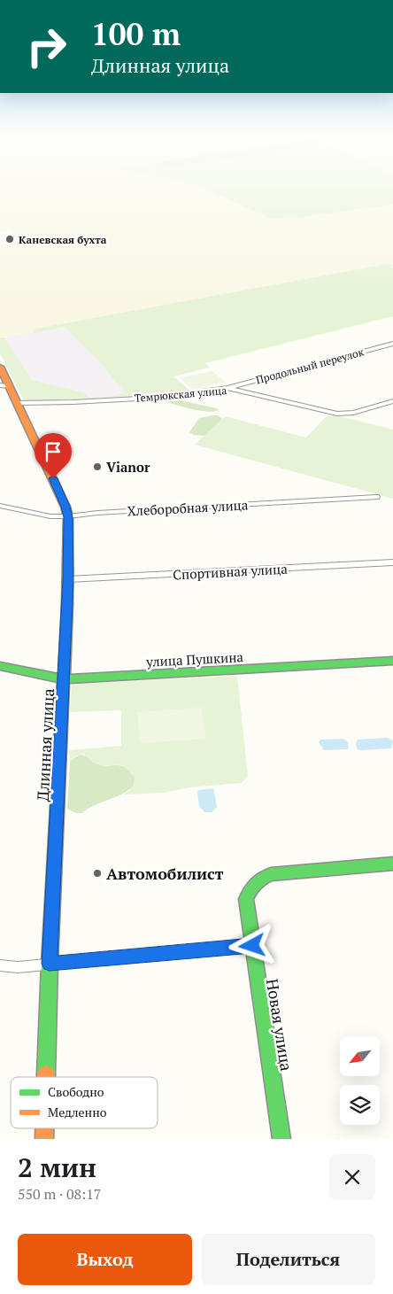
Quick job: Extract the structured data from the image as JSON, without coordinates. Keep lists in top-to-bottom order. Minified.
{"streets":{"street":["Продольный переулок","Темрюкская улица","Хлеборобная улица","Спортивная улица","улица Пушкина","Длинная улица","Новая улица"]},"crossings":[["Продольный переулок","Темрюкская улица"],["Темрюкская улица","Длинная улица"],["Хлеборобная улица","Длинная улица"],["Спортивная улица","Длинная улица"],["улица Пушкина","Длинная улица"]],"places":["Каневская бухта","Vianor","Автомобилист"],"legend":["Свободно","Медленно"],"north":"bottom left","page":{"turn":["100 m","Длинная улица"],"heading":["2 мин","550 m · 08:17"],"buttons":["Выход","Поделиться"]}}
